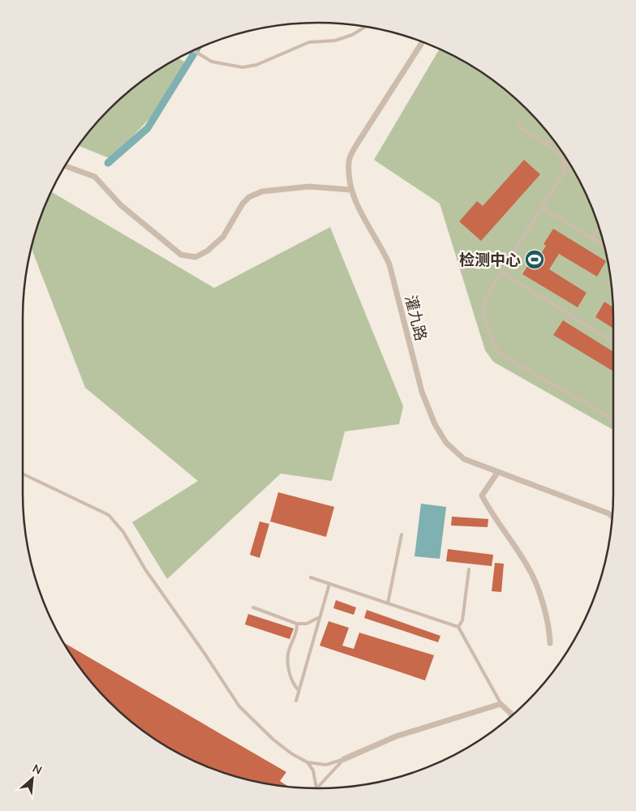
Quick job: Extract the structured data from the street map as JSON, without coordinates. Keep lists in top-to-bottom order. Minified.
{"streets":{"street":["灌九路"]},"places":{"sports":["检测中心"]},"north":"top right"}
